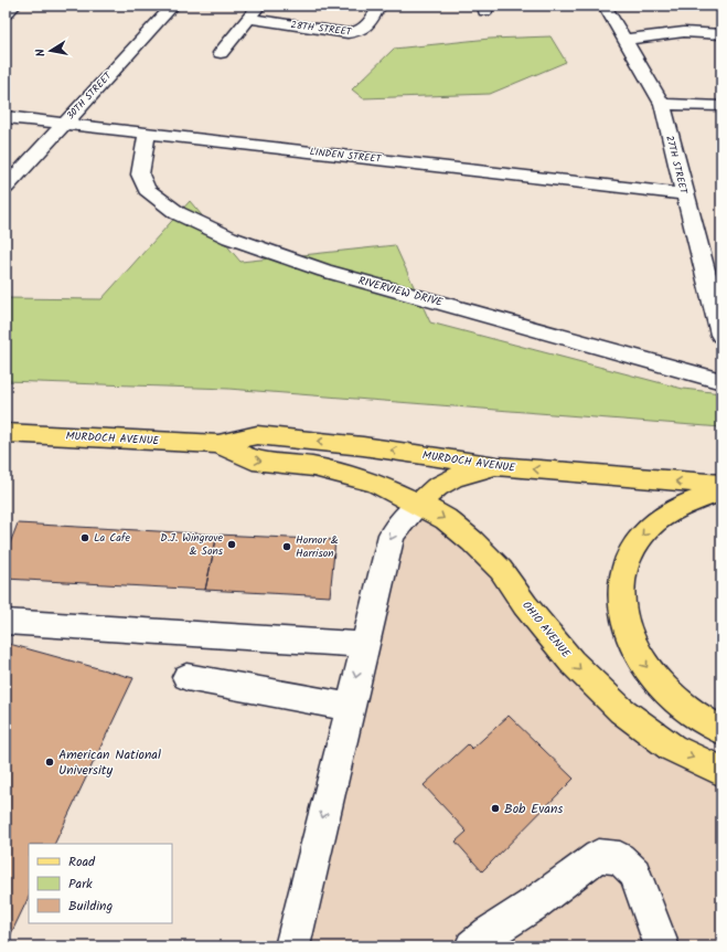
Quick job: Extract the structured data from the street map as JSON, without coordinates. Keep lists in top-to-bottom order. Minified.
{"streets":{"main road":["MURDOCH AVENUE","OHIO AVENUE"],"street":["28TH STREET","30TH STREET","LINDEN STREET","27TH STREET","RIVERVIEW DRIVE"]},"crossings":[["30TH STREET","LINDEN STREET"],["LINDEN STREET","27TH STREET"],["LINDEN STREET","RIVERVIEW DRIVE"],["MURDOCH AVENUE","OHIO AVENUE"]],"one_way":["OHIO AVENUE"],"places":["La Cafe","D.J. Wingrove & Sons","Hornor & Harrison","American National University","Bob Evans"],"legend":["Road","Park","Building"],"north":"left"}
